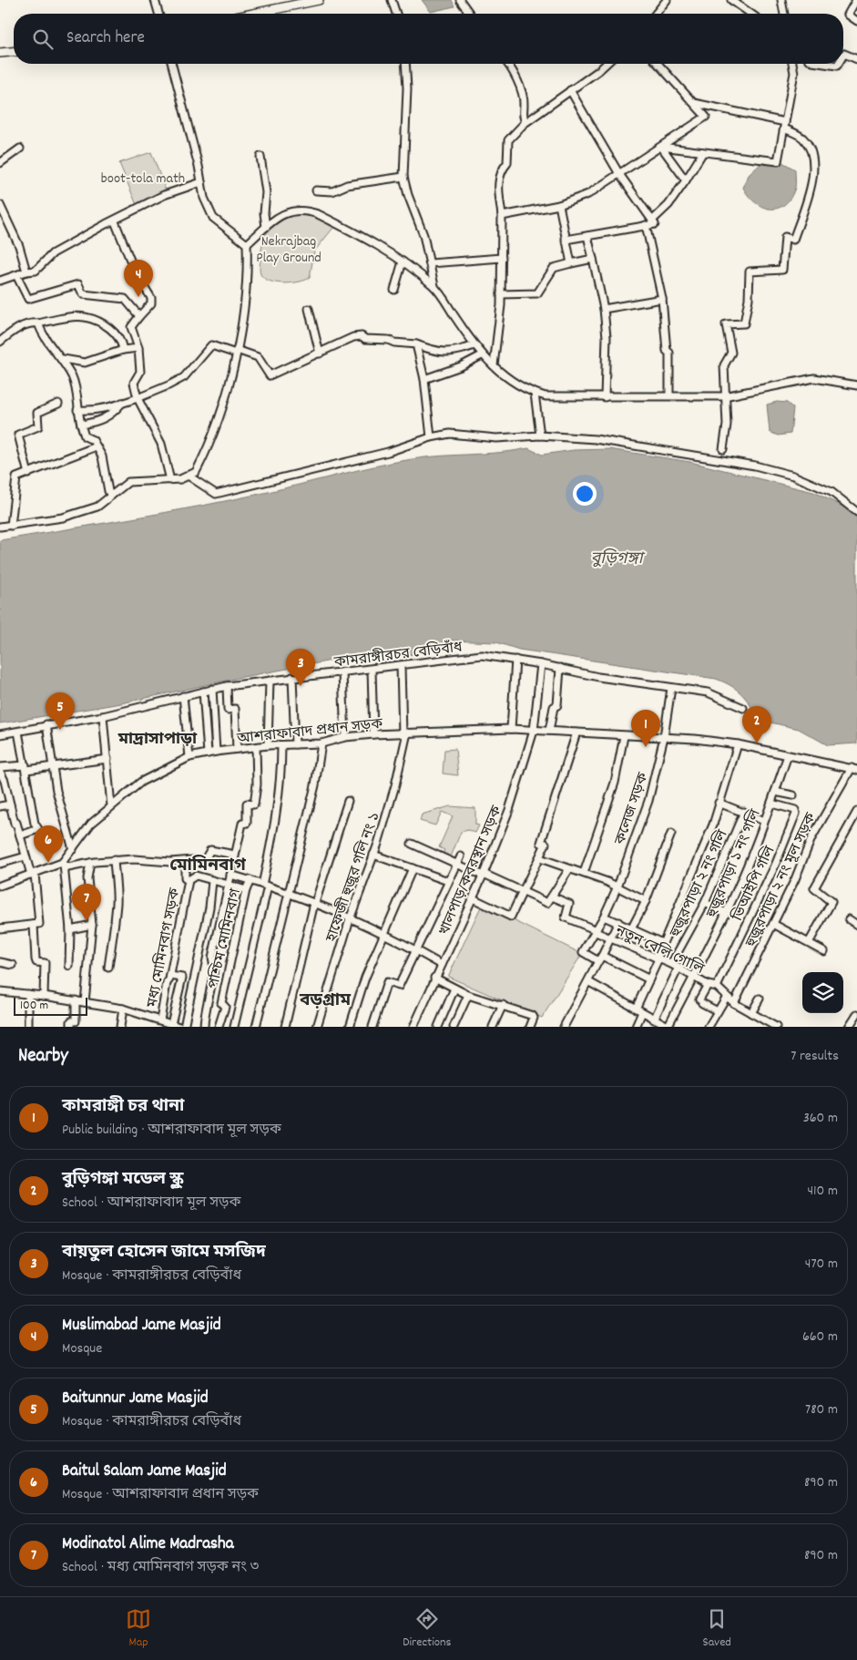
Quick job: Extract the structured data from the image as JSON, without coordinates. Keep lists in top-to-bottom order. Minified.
{"streets":{"street":["কামরাঙ্গীরচর বেড়িবাঁধ","আশরাফাবাদ প্রধান সড়ক","কলেজ সড়ক","হুজুরপাড়া ১ নং গলি","খালপাড়/কবরস্থান সড়ক","হাফেজী হুজুর গলি নং ১","হুজুরপাড়া ২ নং মূল সড়ক","হুজুরপাড়া ২ নং গলি","ভিআইপি গলি","পশ্চিম মোমিনবাগ","মধ্য মোমিনবাগ সড়ক","নতুন বেলি গোলি"]},"crossings":[["কামরাঙ্গীরচর বেড়িবাঁধ","কলেজ সড়ক"],["কামরাঙ্গীরচর বেড়িবাঁধ","খালপাড়/কবরস্থান সড়ক"],["কামরাঙ্গীরচর বেড়িবাঁধ","হাফেজী হুজুর গলি নং ১"],["আশরাফাবাদ প্রধান সড়ক","কলেজ সড়ক"],["আশরাফাবাদ প্রধান সড়ক","হুজুরপাড়া ১ নং গলি"],["আশরাফাবাদ প্রধান সড়ক","খালপাড়/কবরস্থান সড়ক"],["আশরাফাবাদ প্রধান সড়ক","হাফেজী হুজুর গলি নং ১"],["আশরাফাবাদ প্রধান সড়ক","হুজুরপাড়া ২ নং মূল সড়ক"],["হুজুরপাড়া ১ নং গলি","ভিআইপি গলি"],["হুজুরপাড়া ১ নং গলি","নতুন বেলি গোলি"],["হুজুরপাড়া ২ নং মূল সড়ক","নতুন বেলি গোলি"],["হুজুরপাড়া ২ নং গলি","নতুন বেলি গোলি"],["ভিআইপি গলি","নতুন বেলি গোলি"]],"districts":["মাদ্রাসাপাড়া","মোমিনবাগ","বড়গ্রাম"],"water":["বুড়িগঙ্গা"],"parks":["boot-tola math","Nekrajbag Play Ground"],"scale_bar":"100 m","page":{"search":"Search here","pins":["4","3","5","2","1","6","7"],"scale":"100 m","heading":["Nearby","7 results"],"list":[{"mark":"1","name":"কামরাঙ্গী চর থানা","note":"Public building · আশরাফাবাদ মূল সড়ক","value":"360 m"},{"mark":"2","name":"বুড়িগঙ্গা মডেল স্কুল","note":"School · আশরাফাবাদ মূল সড়ক","value":"410 m"},{"mark":"3","name":"বায়তুল হোসেন জামে মসজিদ","note":"Mosque · কামরাঙ্গীরচর বেড়িবাঁধ","value":"470 m"},{"mark":"4","name":"Muslimabad Jame Masjid","note":"Mosque","value":"660 m"},{"mark":"5","name":"Baitunnur Jame Masjid","note":"Mosque · কামরাঙ্গীরচর বেড়িবাঁধ","value":"780 m"},{"mark":"6","name":"Baitul Salam Jame Masjid","note":"Mosque · আশরাফাবাদ প্রধান সড়ক","value":"890 m"},{"mark":"7","name":"Modinatol Alime Madrasha","note":"School · মধ্য মোমিনবাগ সড়ক নং ৩","value":"890 m"}],"nav":["Map","Directions","Saved"]}}
